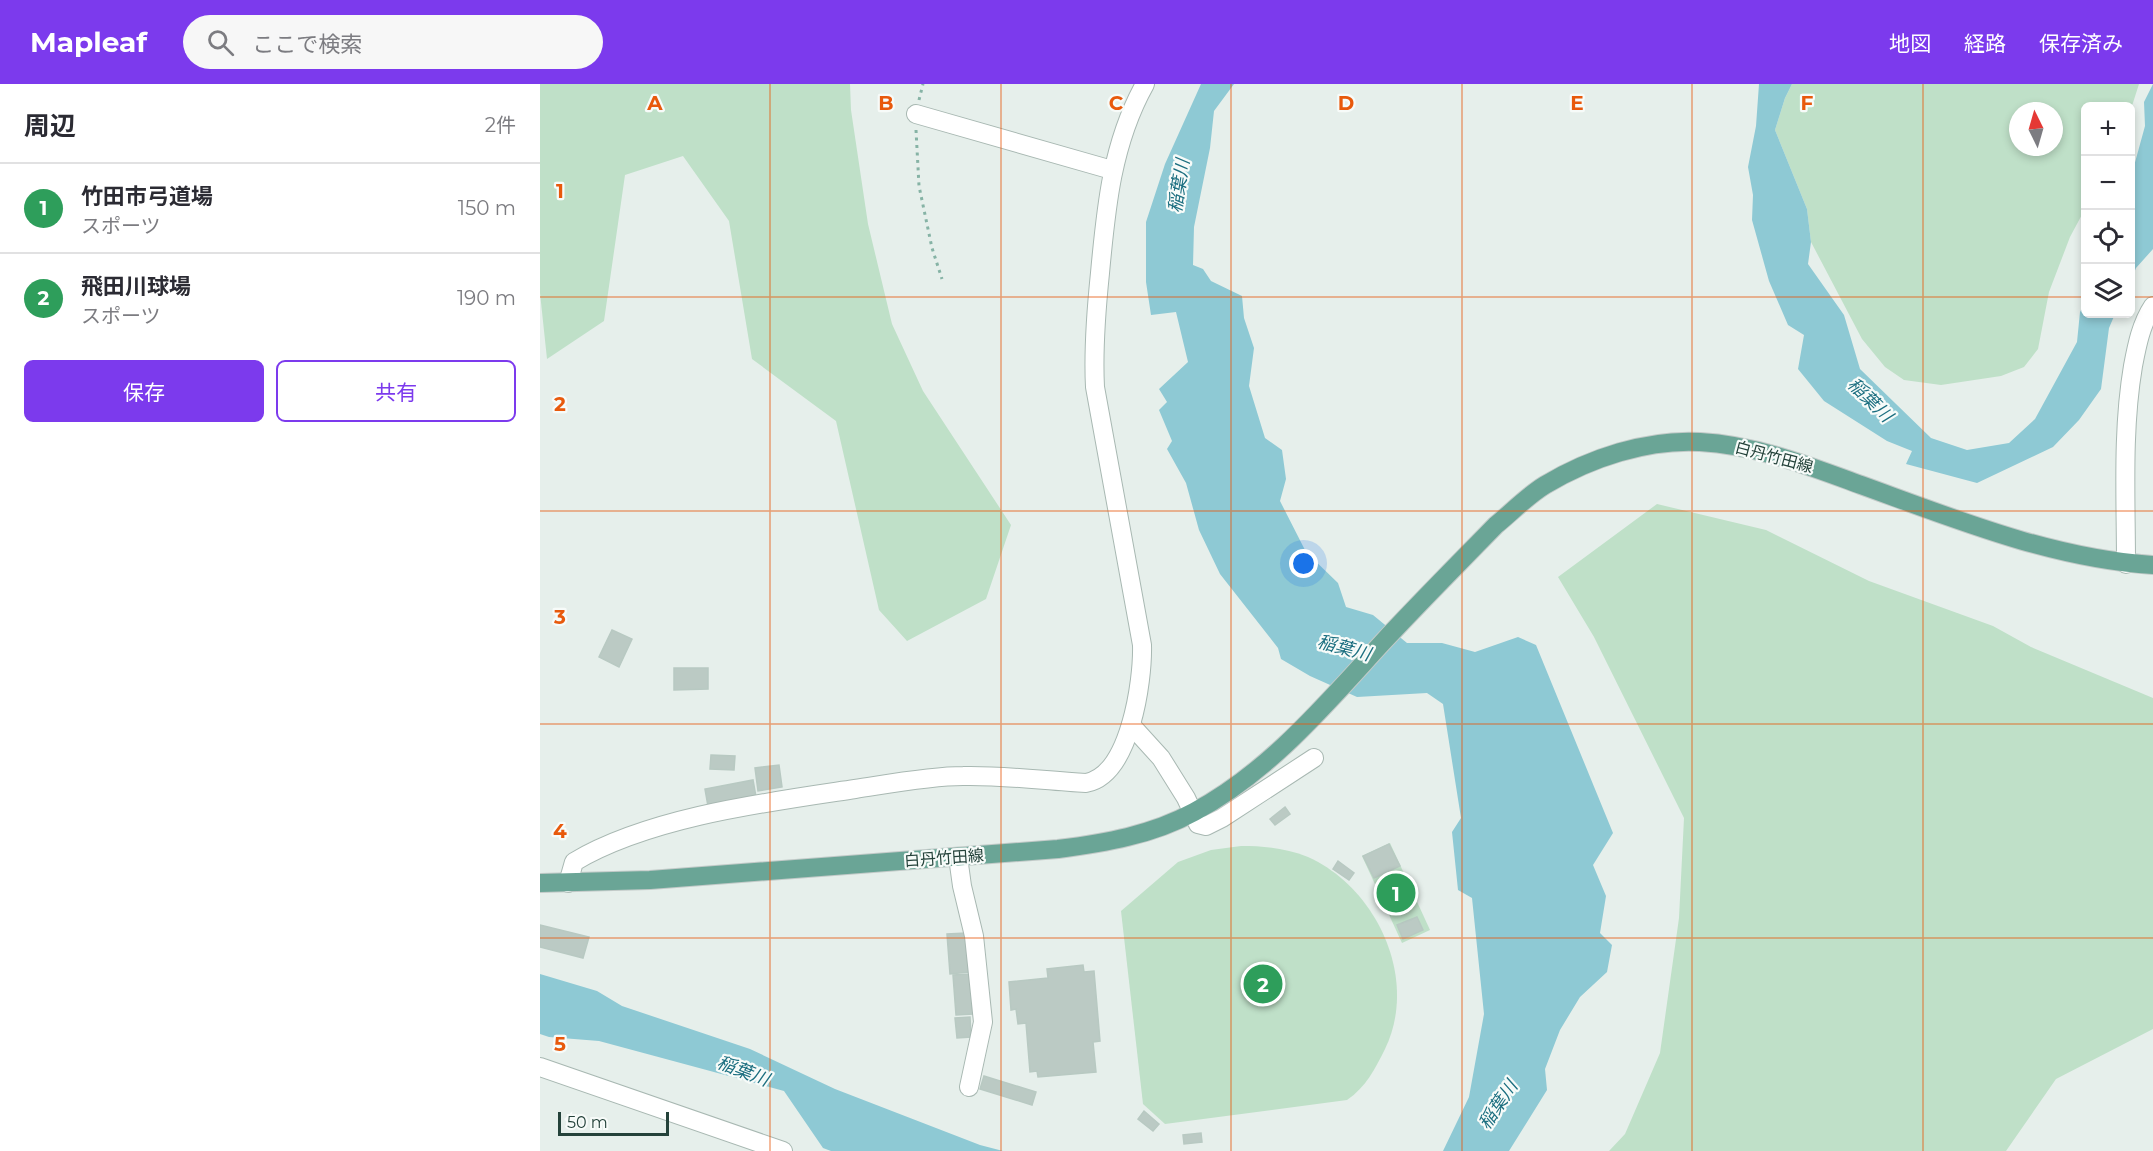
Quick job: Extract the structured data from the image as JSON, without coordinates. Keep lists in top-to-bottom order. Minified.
{"streets":{"main road":["白丹竹田線"]},"water":["稲葉川"],"scale_bar":"50 m","north":"top","page":{"header":"Mapleaf","search":"ここで検索","nav":["地図","経路","保存済み"],"heading":["周辺","2件"],"map_buttons":["+","−"],"list":[{"mark":"1","name":"竹田市弓道場","note":"スポーツ","value":"150 m"},{"mark":"2","name":"飛田川球場","note":"スポーツ","value":"190 m"}],"buttons":["保存","共有"],"pins":["1","2"],"scale":"50 m"},"grid":{"columns":["A","B","C","D","E","F"],"rows":["1","2","3","4","5"]}}
